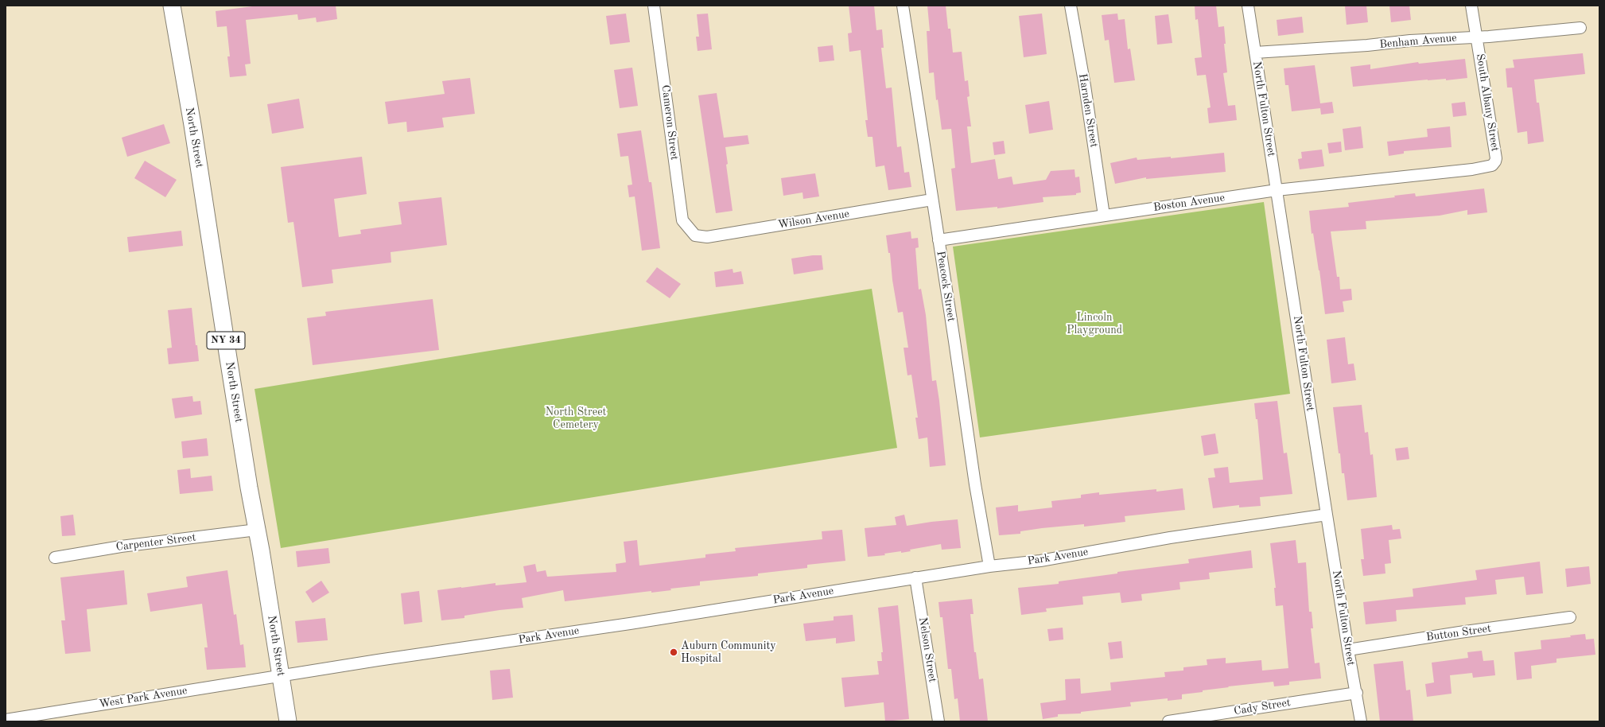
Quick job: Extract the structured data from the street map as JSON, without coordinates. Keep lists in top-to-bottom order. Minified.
{"streets":{"main road":["North Street","NY 34"],"street":["Benham Avenue","South Albany Street","North Fulton Street","Harnden Street","Cameron Street","Boston Avenue","Wilson Avenue","Peacock Street","Carpenter Street","Park Avenue","Button Street","Nelson Street","West Park Avenue","Cady Street"]},"crossings":[["Benham Avenue","South Albany Street"],["Benham Avenue","North Fulton Street"],["South Albany Street","Boston Avenue"],["North Fulton Street","Boston Avenue"],["North Fulton Street","Park Avenue"],["North Fulton Street","Button Street"],["North Fulton Street","Cady Street"],["Harnden Street","Boston Avenue"],["Cameron Street","Wilson Avenue"],["North Street","Carpenter Street"],["North Street","Park Avenue"],["North Street","West Park Avenue"],["Boston Avenue","Peacock Street"],["Wilson Avenue","Peacock Street"],["Peacock Street","Park Avenue"],["Park Avenue","Nelson Street"],["Park Avenue","West Park Avenue"]],"parks":["Lincoln Playground","North Street Cemetery"],"places":["Auburn Community Hospital"]}
